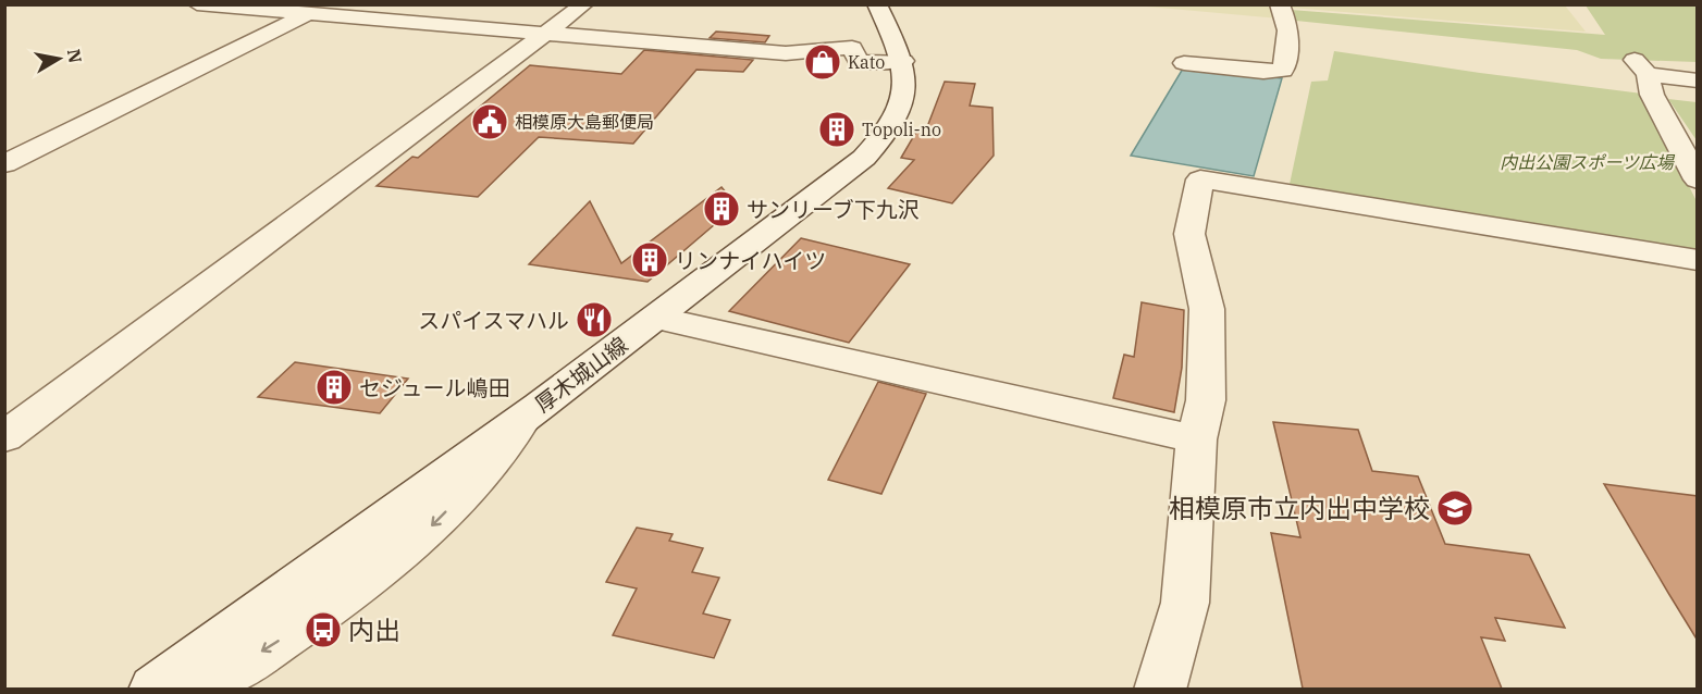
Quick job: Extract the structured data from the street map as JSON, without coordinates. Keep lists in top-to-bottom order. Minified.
{"streets":{"street":["厚木城山線"]},"parks":["内出公園スポーツ広場"],"places":{"shop":["Kato"],"public building":["相模原大島郵便局"],"building":["Topoli-no","サンリーブ下九沢","リンナイハイツ","セジュール嶋田"],"restaurant":["スパイスマハル"],"school or university":["相模原市立内出中学校"],"bus stop":["内出"]},"north":"right"}
